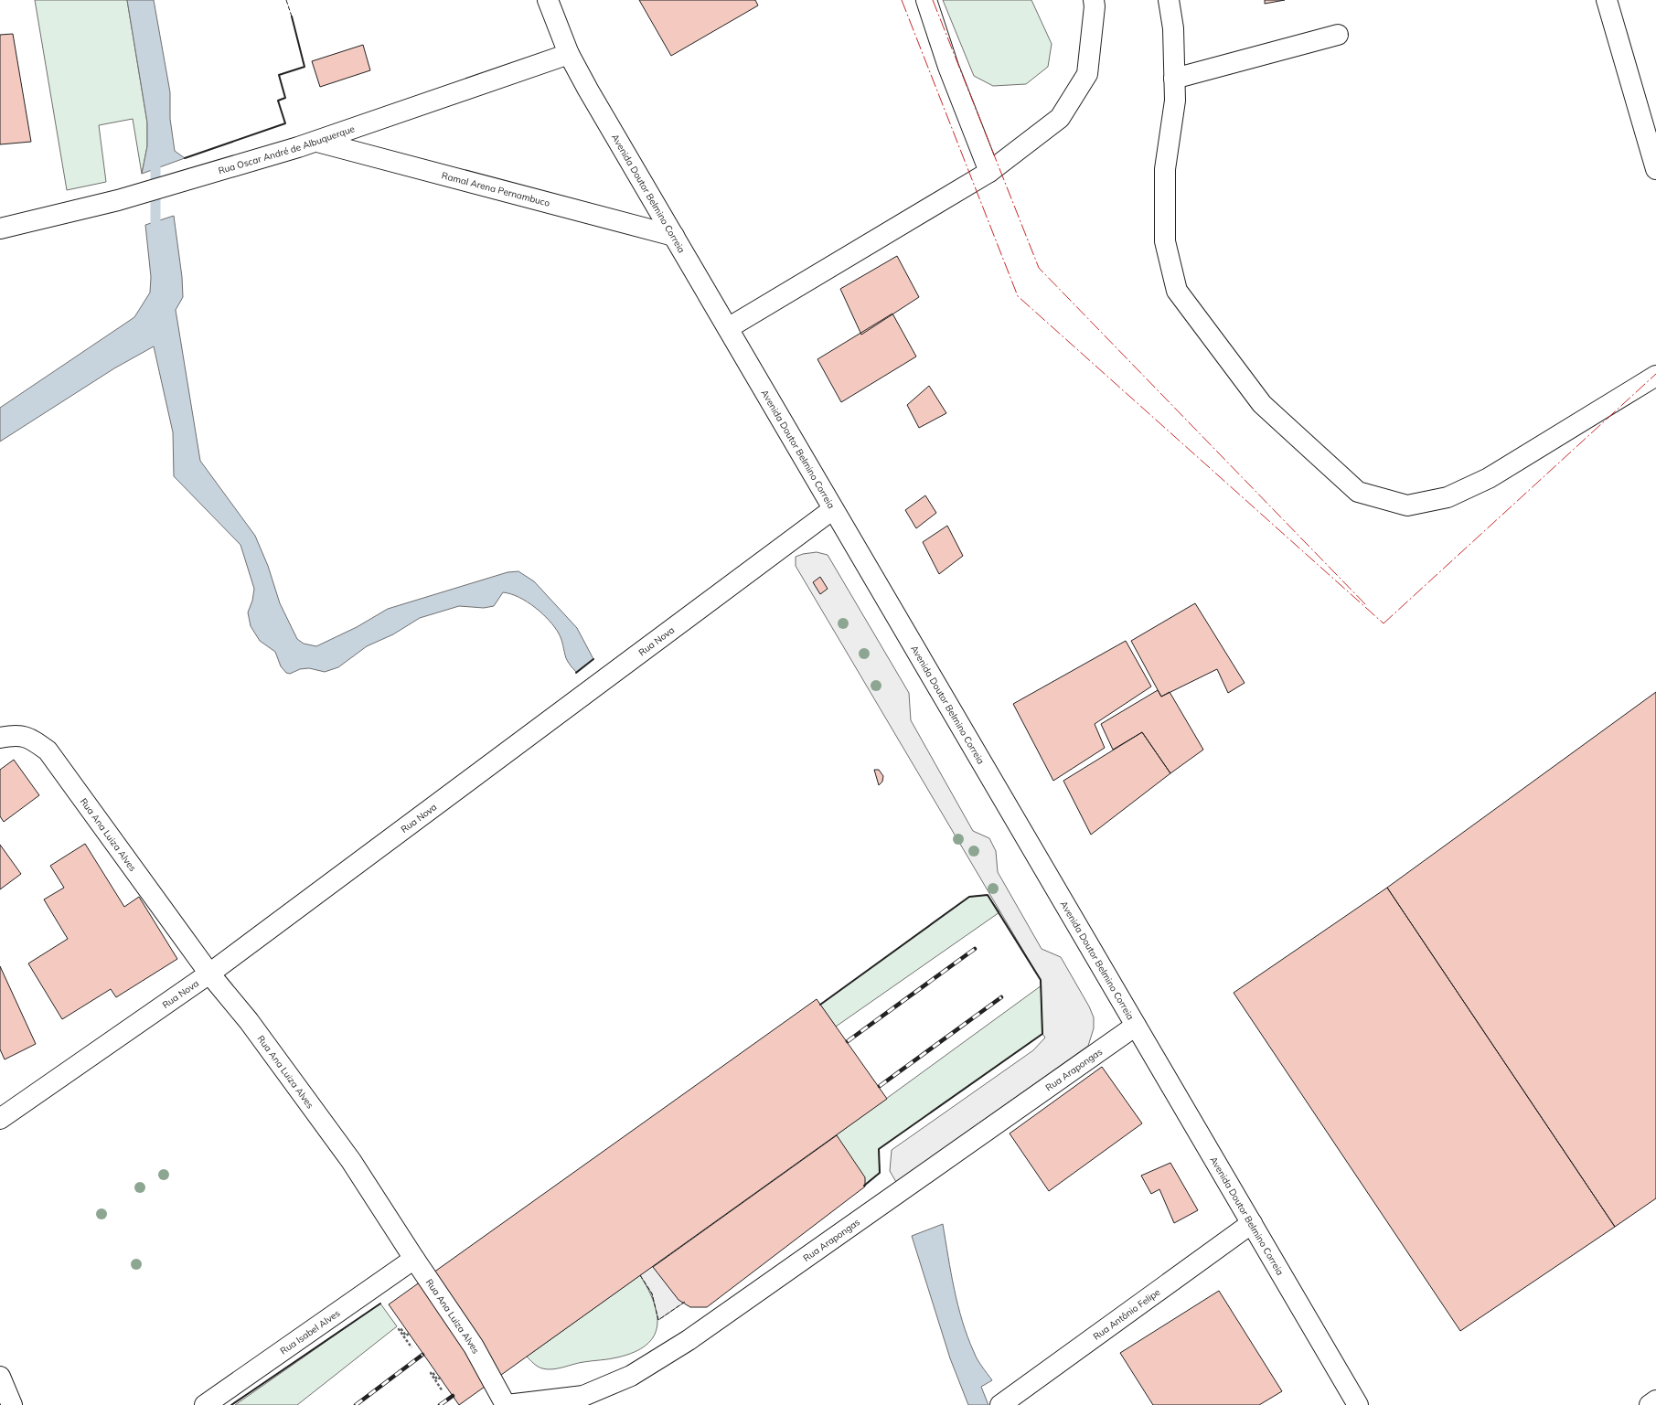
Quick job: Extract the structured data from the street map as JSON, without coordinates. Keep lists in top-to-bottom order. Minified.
{"streets":{"street":["Rua Oscar André de Albuquerque","Ramal Arena Pernambuco","Avenida Doutor Belmino Correia","Rua Nova","Rua Ana Luiza Alves","Rua Arapongas","Rua Antônio Felipe","Rua Isabel Alves"]},"crossings":[["Rua Oscar André de Albuquerque","Ramal Arena Pernambuco"],["Rua Oscar André de Albuquerque","Avenida Doutor Belmino Correia"],["Ramal Arena Pernambuco","Avenida Doutor Belmino Correia"],["Avenida Doutor Belmino Correia","Rua Nova"],["Avenida Doutor Belmino Correia","Rua Arapongas"],["Avenida Doutor Belmino Correia","Rua Antônio Felipe"],["Rua Nova","Rua Ana Luiza Alves"],["Rua Ana Luiza Alves","Rua Arapongas"],["Rua Ana Luiza Alves","Rua Isabel Alves"]]}
